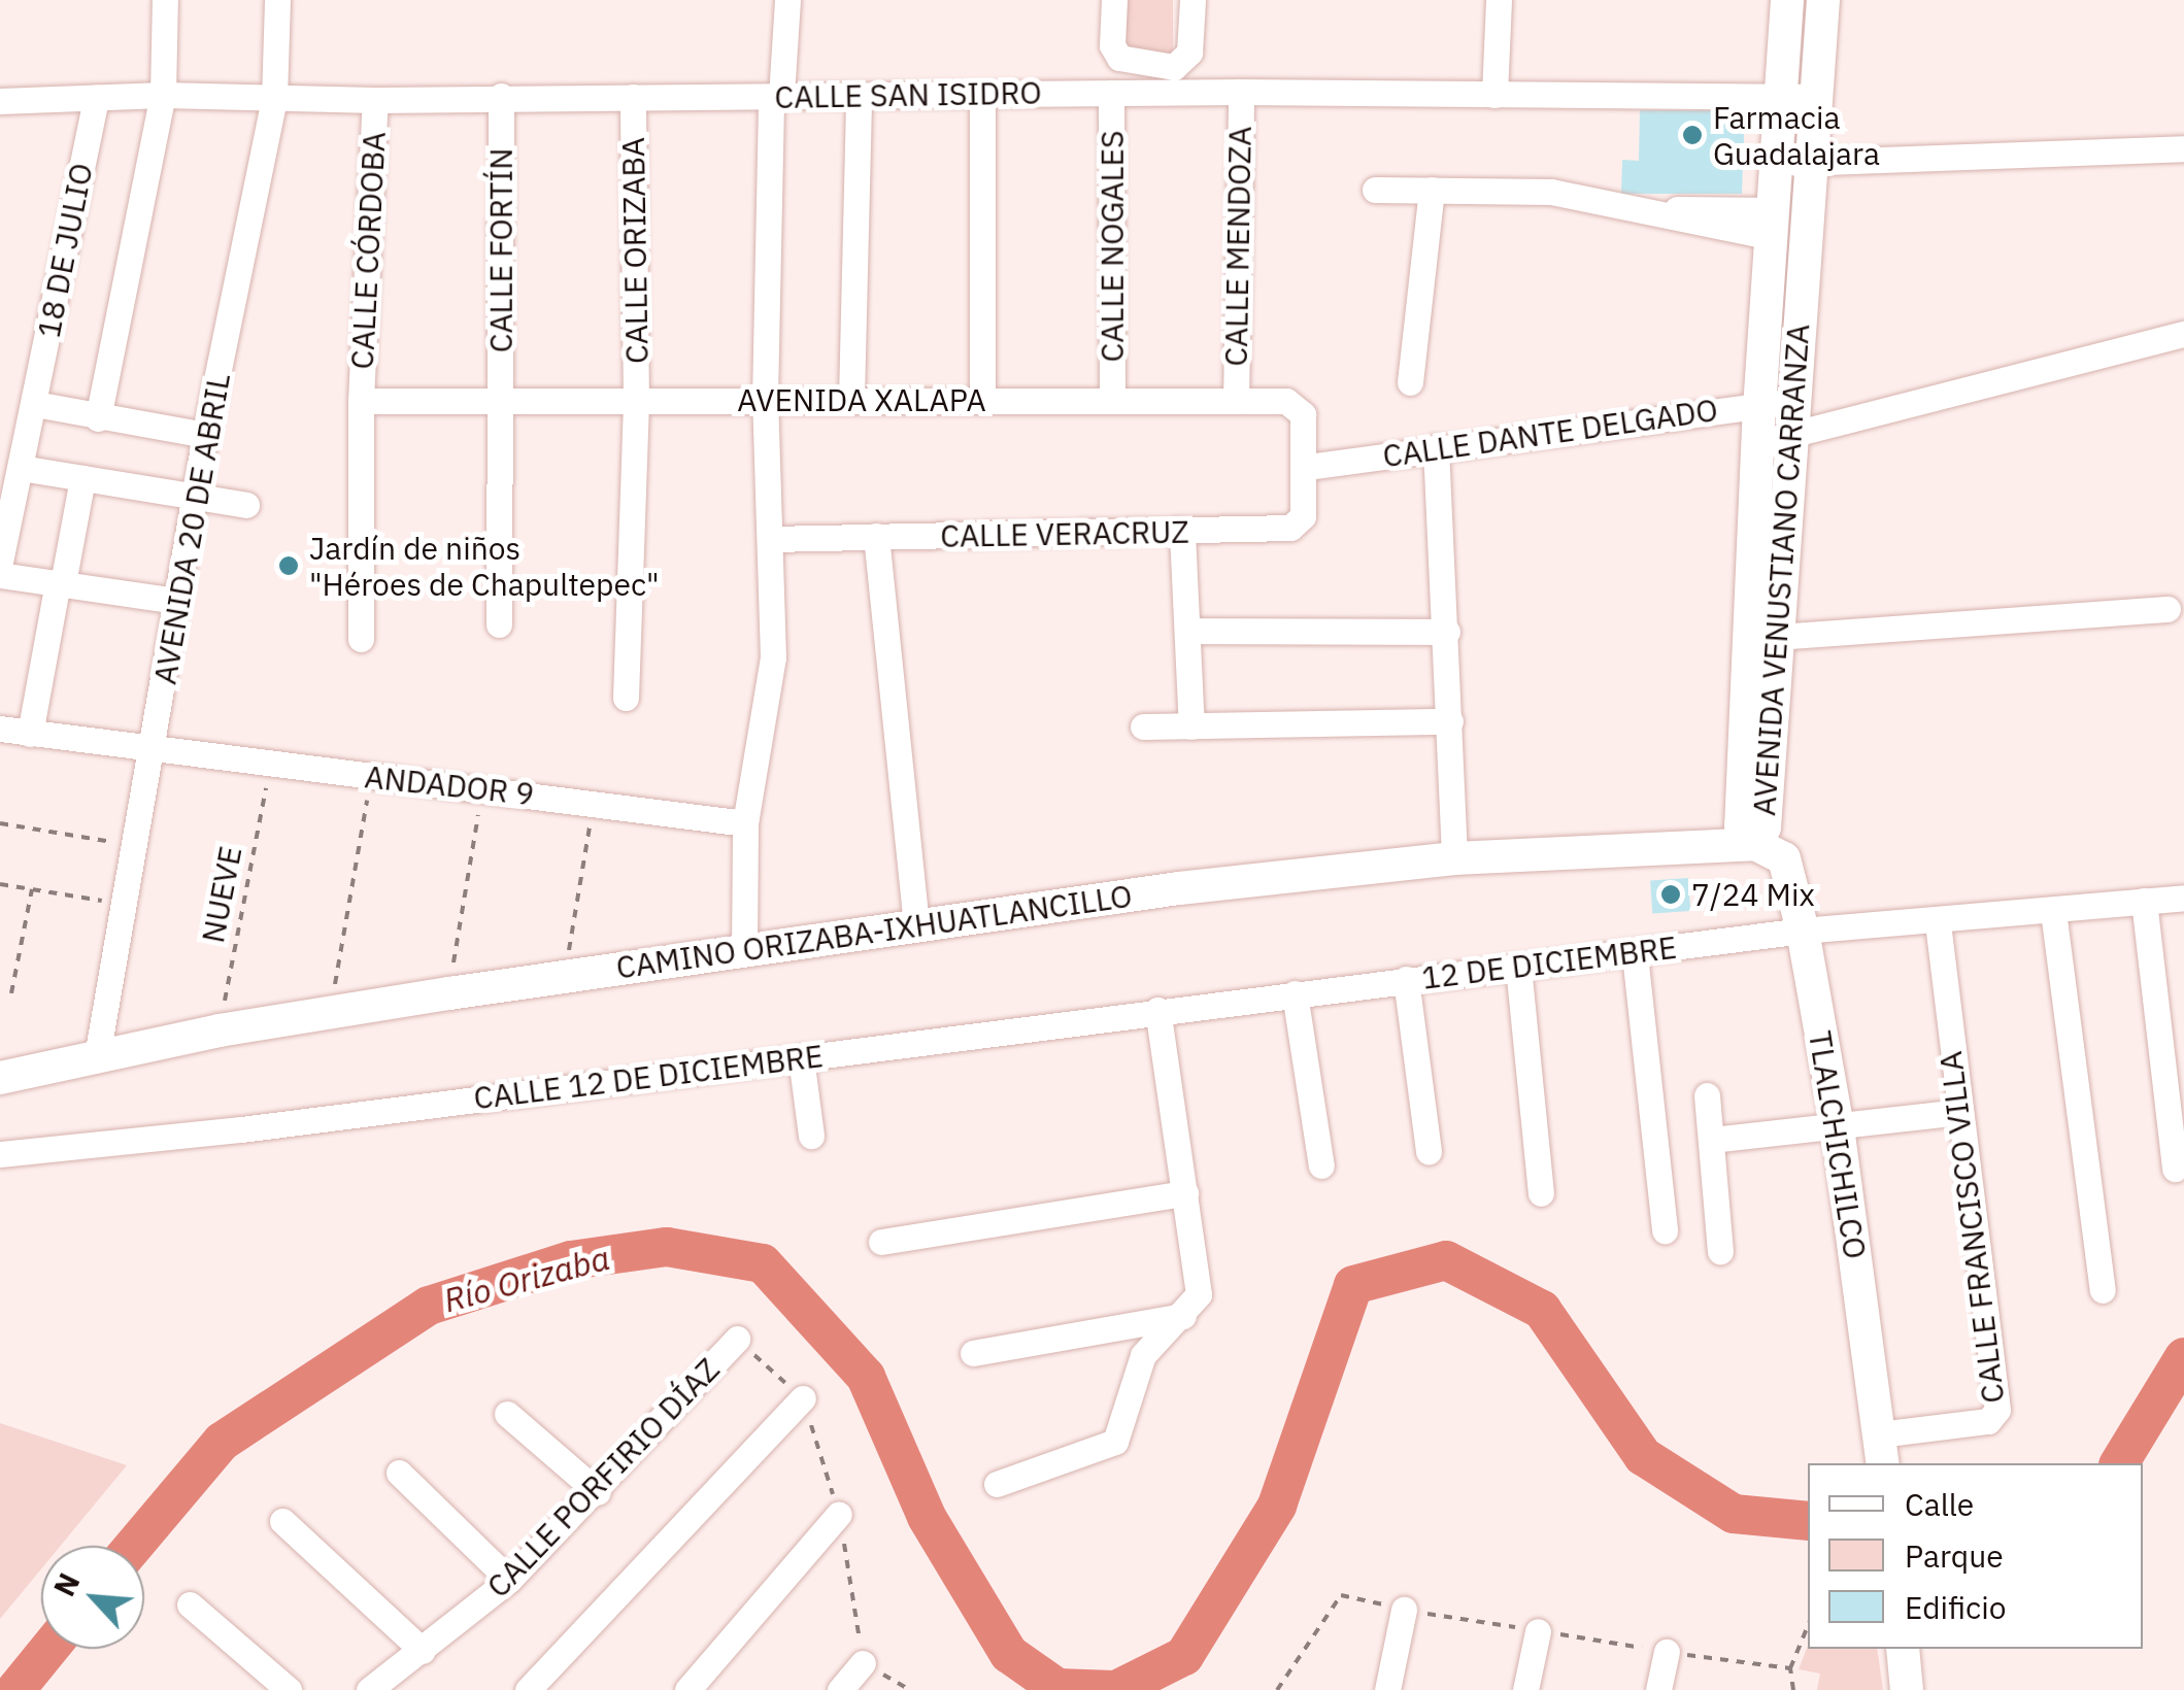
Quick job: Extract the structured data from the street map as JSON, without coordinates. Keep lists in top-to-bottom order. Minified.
{"streets":{"street":["CALLE SAN ISIDRO","CALLE NOGALES","CALLE MENDOZA","18 DE JULIO","CALLE CÓRDOBA","CALLE FORTÍN","CALLE ORIZABA","AVENIDA XALAPA","CALLE DANTE DELGADO","AVENIDA 20 DE ABRIL","CALLE VERACRUZ","AVENIDA VENUSTIANO CARRANZA","ANDADOR 9","CAMINO ORIZABA-IXHUATLANCILLO","12 DE DICIEMBRE","CALLE 12 DE DICIEMBRE","TLALCHICHILCO","CALLE FRANCISCO VILLA","CALLE PORFIRIO DÍAZ"],"path":["NUEVE"]},"crossings":[["CALLE SAN ISIDRO","CALLE NOGALES"],["CALLE SAN ISIDRO","CALLE MENDOZA"],["CALLE SAN ISIDRO","18 DE JULIO"],["CALLE SAN ISIDRO","CALLE CÓRDOBA"],["CALLE SAN ISIDRO","CALLE FORTÍN"],["CALLE SAN ISIDRO","CALLE ORIZABA"],["CALLE SAN ISIDRO","AVENIDA 20 DE ABRIL"],["CALLE SAN ISIDRO","AVENIDA VENUSTIANO CARRANZA"],["CALLE NOGALES","AVENIDA XALAPA"],["CALLE MENDOZA","AVENIDA XALAPA"],["CALLE CÓRDOBA","AVENIDA XALAPA"],["CALLE FORTÍN","AVENIDA XALAPA"],["CALLE ORIZABA","AVENIDA XALAPA"],["AVENIDA XALAPA","CALLE DANTE DELGADO"],["AVENIDA XALAPA","CALLE VERACRUZ"],["CALLE DANTE DELGADO","CALLE VERACRUZ"],["CALLE DANTE DELGADO","AVENIDA VENUSTIANO CARRANZA"],["AVENIDA 20 DE ABRIL","ANDADOR 9"],["AVENIDA 20 DE ABRIL","CAMINO ORIZABA-IXHUATLANCILLO"],["AVENIDA VENUSTIANO CARRANZA","CAMINO ORIZABA-IXHUATLANCILLO"],["AVENIDA VENUSTIANO CARRANZA","TLALCHICHILCO"],["ANDADOR 9","NUEVE"],["NUEVE","CAMINO ORIZABA-IXHUATLANCILLO"],["CAMINO ORIZABA-IXHUATLANCILLO","TLALCHICHILCO"],["12 DE DICIEMBRE","CALLE 12 DE DICIEMBRE"],["12 DE DICIEMBRE","TLALCHICHILCO"],["12 DE DICIEMBRE","CALLE FRANCISCO VILLA"],["TLALCHICHILCO","CALLE FRANCISCO VILLA"]],"water":["Río Orizaba"],"places":["Farmacia Guadalajara","Jardín de niños \"Héroes de Chapultepec\"","7/24 Mix"],"legend":["Calle","Parque","Edificio"],"north":"top left"}
